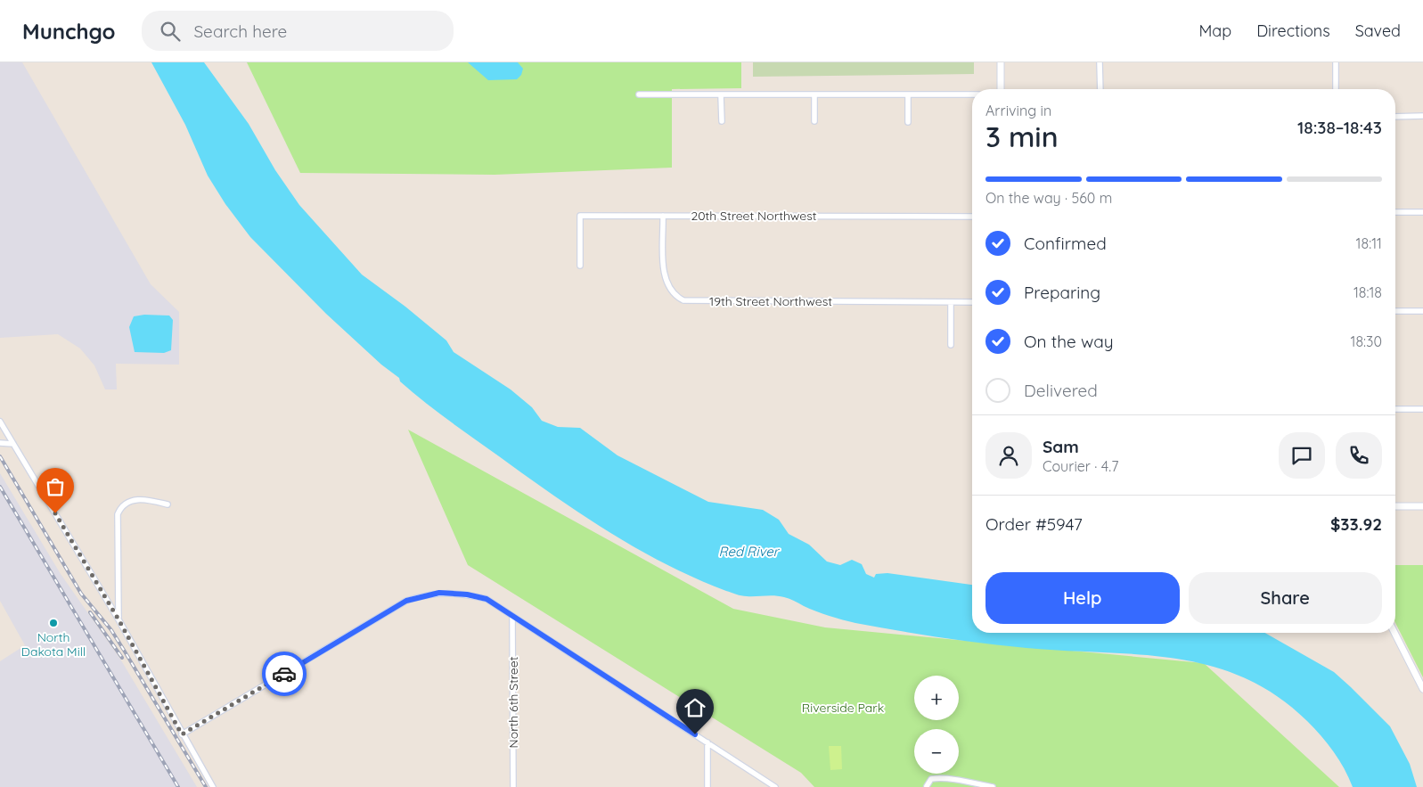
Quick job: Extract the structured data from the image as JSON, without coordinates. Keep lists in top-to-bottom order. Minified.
{"streets":{"street":["20th Street Northwest","19th Street Northwest","North 6th Street"]},"crossings":[["20th Street Northwest","19th Street Northwest"]],"water":["Red River"],"parks":["Riverside Park"],"places":["North Dakota Mill"],"page":{"header":"Munchgo","search":"Search here","nav":["Map","Directions","Saved"],"heading":["3 min","Arriving in","18:38–18:43"],"panel":["Sam","Courier · 4.7","Order #5947","$33.92"],"bar":"On the way · 560 m","list":[["Confirmed","18:11"],["Preparing","18:18"],["On the way","18:30"],"Delivered"],"buttons":["Help","Share"],"map_buttons":["+","−"]}}
